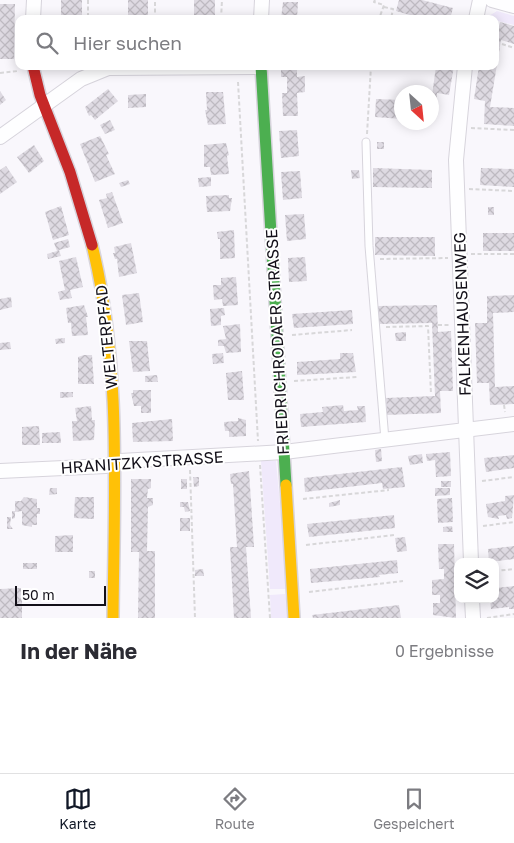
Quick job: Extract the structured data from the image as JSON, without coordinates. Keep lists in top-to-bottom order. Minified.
{"streets":{"street":["FALKENHAUSENWEG","WELTERPFAD","FRIEDRICHRODAER STRASSE","HRANITZKYSTRASSE"]},"crossings":[["FALKENHAUSENWEG","HRANITZKYSTRASSE"],["WELTERPFAD","HRANITZKYSTRASSE"],["FRIEDRICHRODAER STRASSE","HRANITZKYSTRASSE"]],"scale_bar":"50 m","north":"bottom right","page":{"search":"Hier suchen","scale":"50 m","heading":["In der Nähe","0 Ergebnisse"],"nav":["Karte","Route","Gespeichert"]}}
